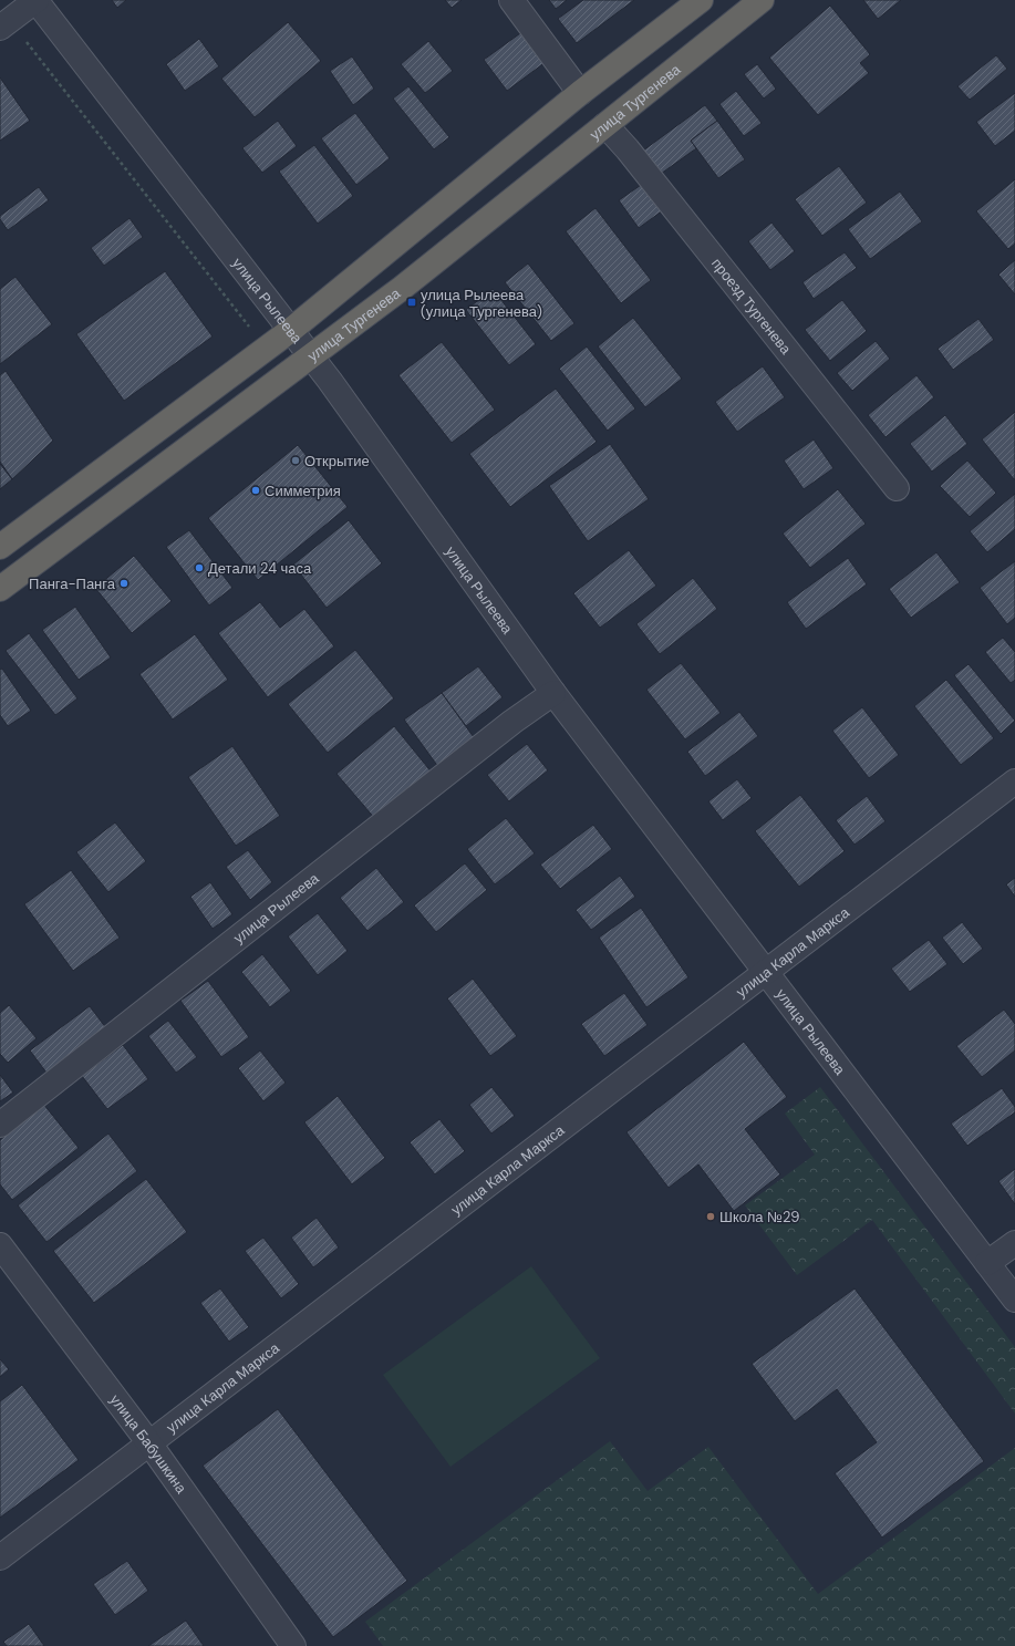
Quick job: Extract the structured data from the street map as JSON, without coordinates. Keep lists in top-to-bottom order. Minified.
{"streets":{"highway":["улица Тургенева"],"street":["улица Рылеева","проезд Тургенева","улица Карла Маркса","улица Бабушкина"]},"crossings":[["улица Тургенева","улица Рылеева"],["улица Тургенева","проезд Тургенева"],["улица Рылеева","улица Карла Маркса"],["улица Карла Маркса","улица Бабушкина"]],"places":{"transit":["улица Рылеева (улица Тургенева)"],"other":["Открытие","Симметрия","Детали 24 часа","Панга-Панга","Школа №29"]}}
